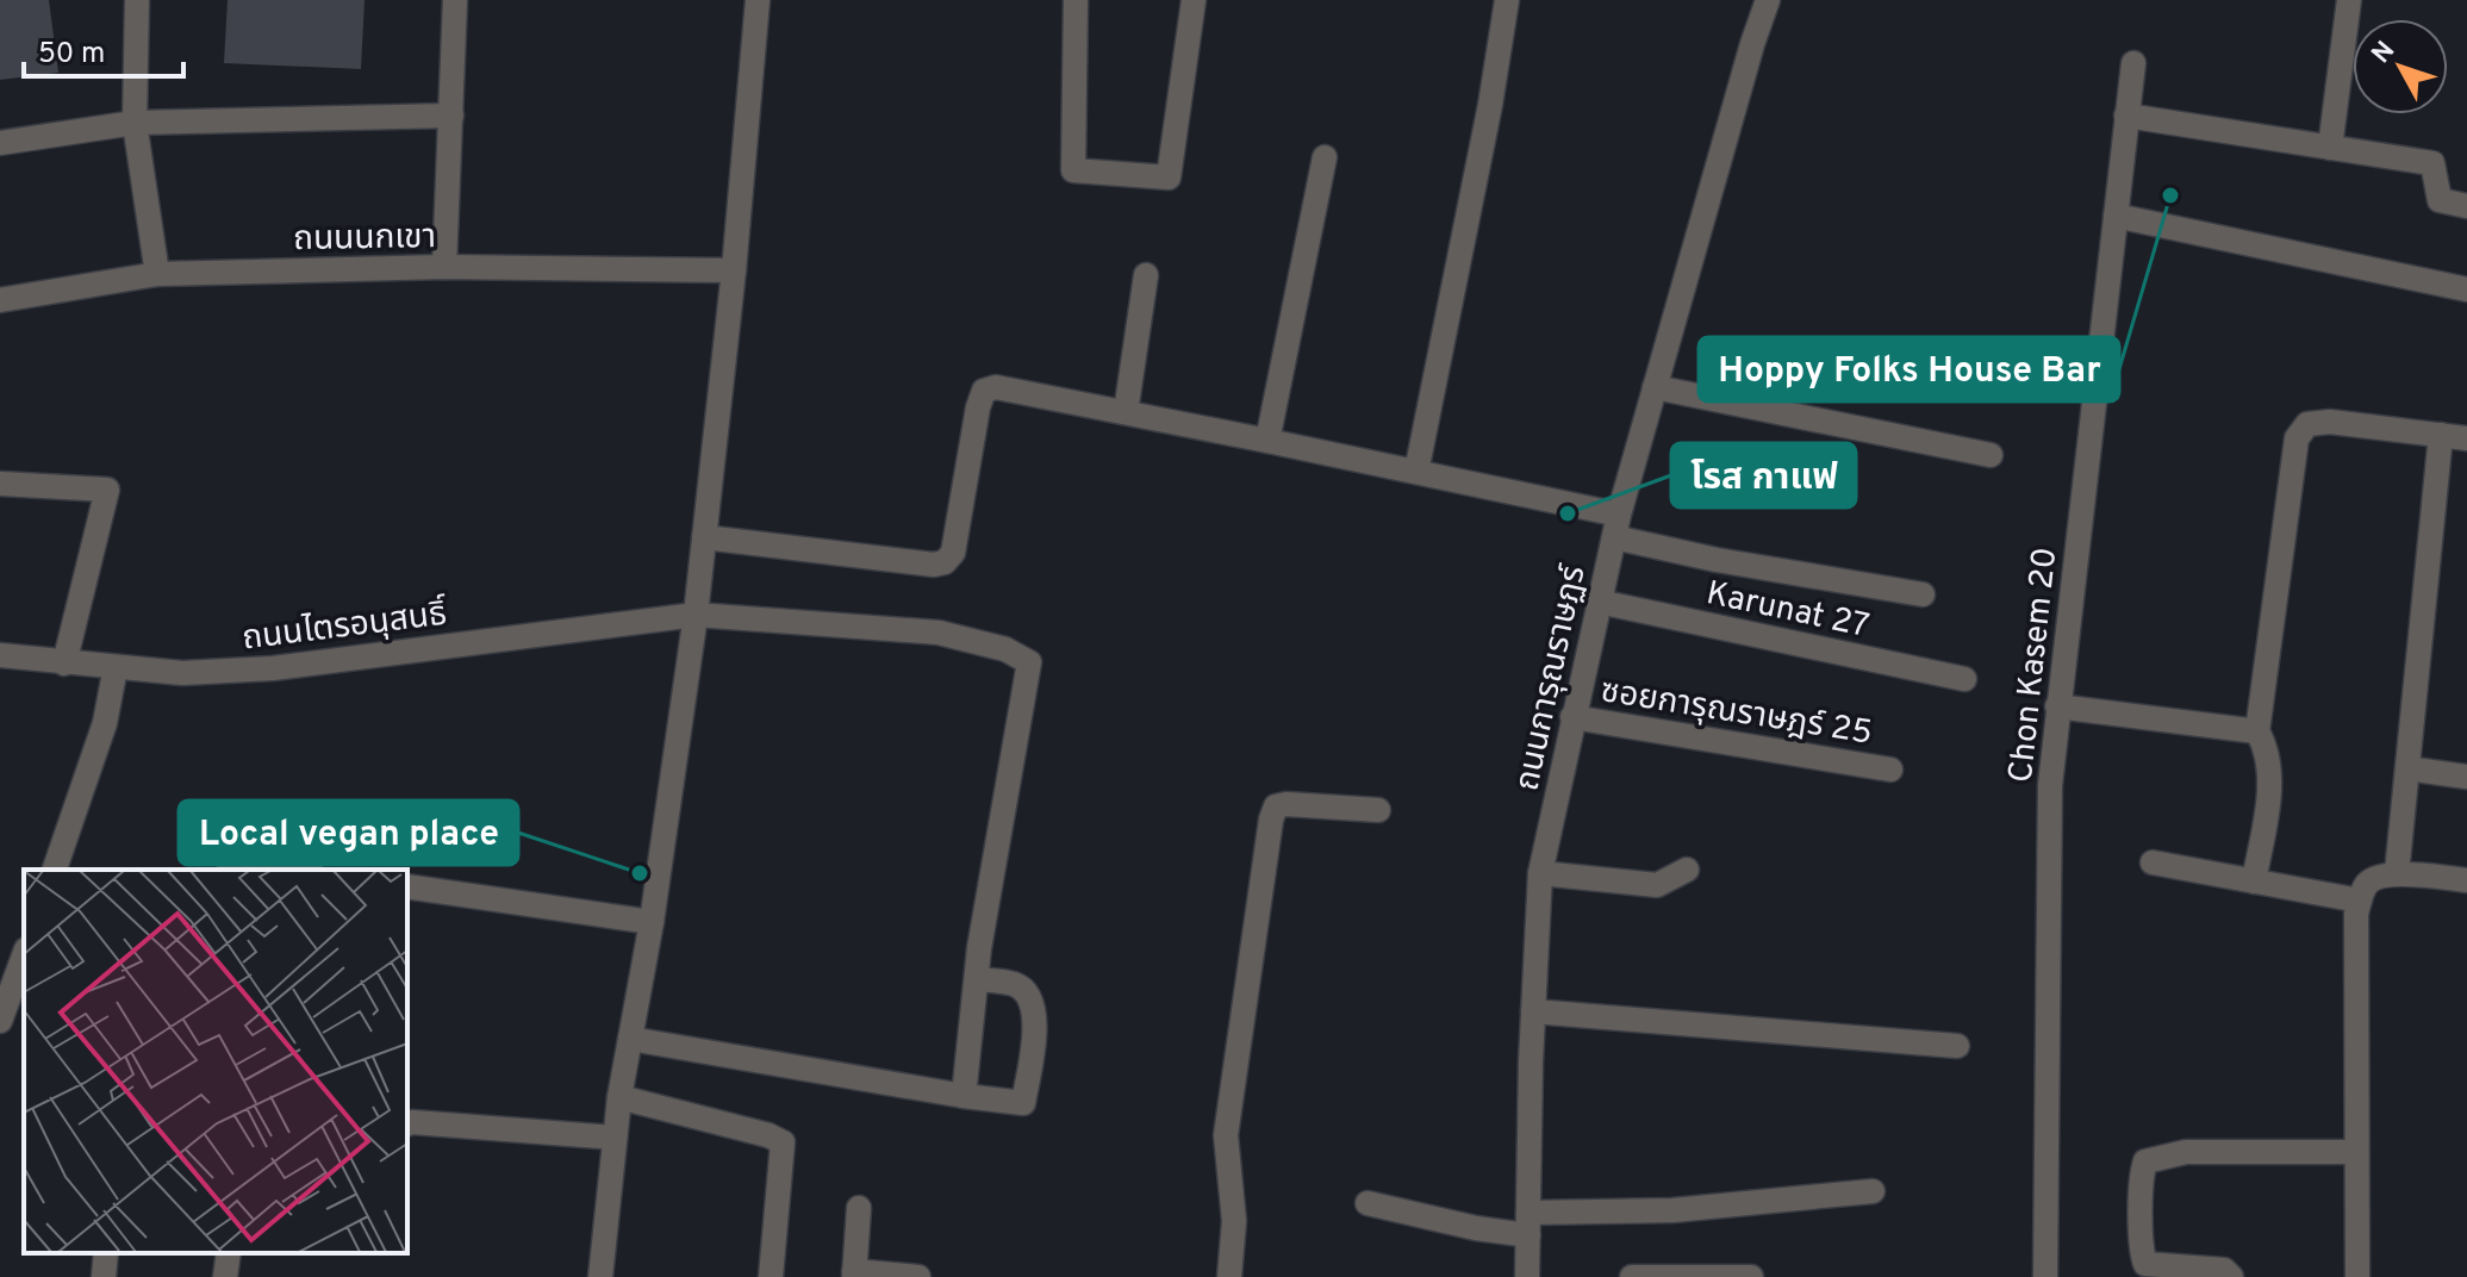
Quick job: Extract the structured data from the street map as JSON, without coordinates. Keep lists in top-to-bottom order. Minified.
{"streets":{"street":["ถนนนกเขา","Karunat 27","ถนนไตรอนุสนธิ์","Chon Kasem 20","ถนนการุณราษฏร์","ซอยการุณราษฎร์ 25"]},"crossings":[["Karunat 27","ถนนการุณราษฏร์"],["ถนนการุณราษฏร์","ซอยการุณราษฎร์ 25"]],"places":["Hoppy Folks House Bar","โรส กาแฟ","Local vegan place"],"scale_bar":"50 m","north":"top left"}
